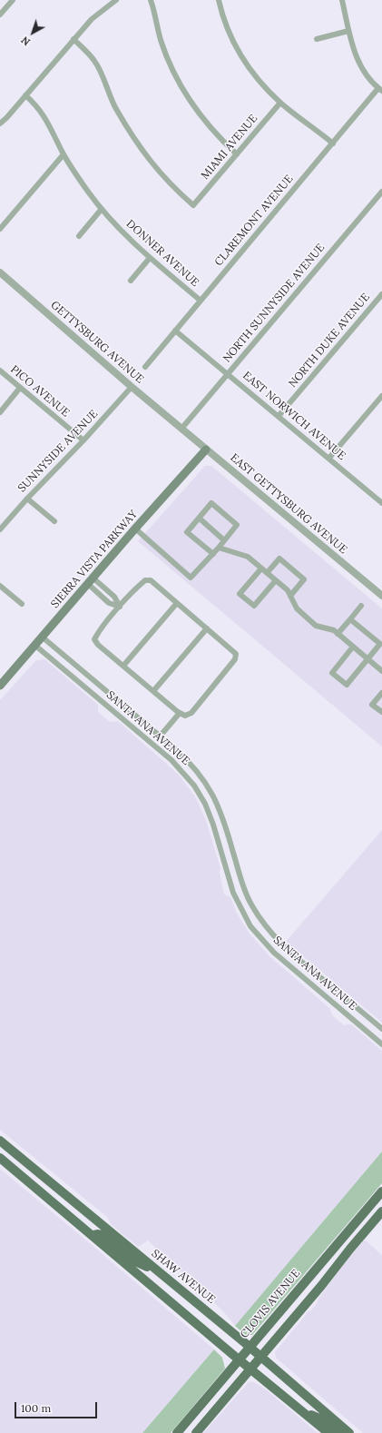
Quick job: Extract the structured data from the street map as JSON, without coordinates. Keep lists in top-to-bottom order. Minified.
{"streets":{"main road":["SIERRA VISTA PARKWAY","SHAW AVENUE","CLOVIS AVENUE"],"street":["MIAMI AVENUE","CLAREMONT AVENUE","DONNER AVENUE","NORTH SUNNYSIDE AVENUE","NORTH DUKE AVENUE","GETTYSBURG AVENUE","PICO AVENUE","EAST NORWICH AVENUE","SUNNYSIDE AVENUE","EAST GETTYSBURG AVENUE","SANTA ANA AVENUE"]},"crossings":[["CLAREMONT AVENUE","DONNER AVENUE"],["CLAREMONT AVENUE","EAST NORWICH AVENUE"],["NORTH SUNNYSIDE AVENUE","GETTYSBURG AVENUE"],["NORTH SUNNYSIDE AVENUE","EAST NORWICH AVENUE"],["NORTH SUNNYSIDE AVENUE","EAST GETTYSBURG AVENUE"],["NORTH DUKE AVENUE","EAST NORWICH AVENUE"],["GETTYSBURG AVENUE","SUNNYSIDE AVENUE"],["GETTYSBURG AVENUE","EAST GETTYSBURG AVENUE"],["PICO AVENUE","SUNNYSIDE AVENUE"],["EAST GETTYSBURG AVENUE","SIERRA VISTA PARKWAY"],["SIERRA VISTA PARKWAY","SANTA ANA AVENUE"],["SHAW AVENUE","CLOVIS AVENUE"]],"scale_bar":"100 m","north":"bottom left"}
